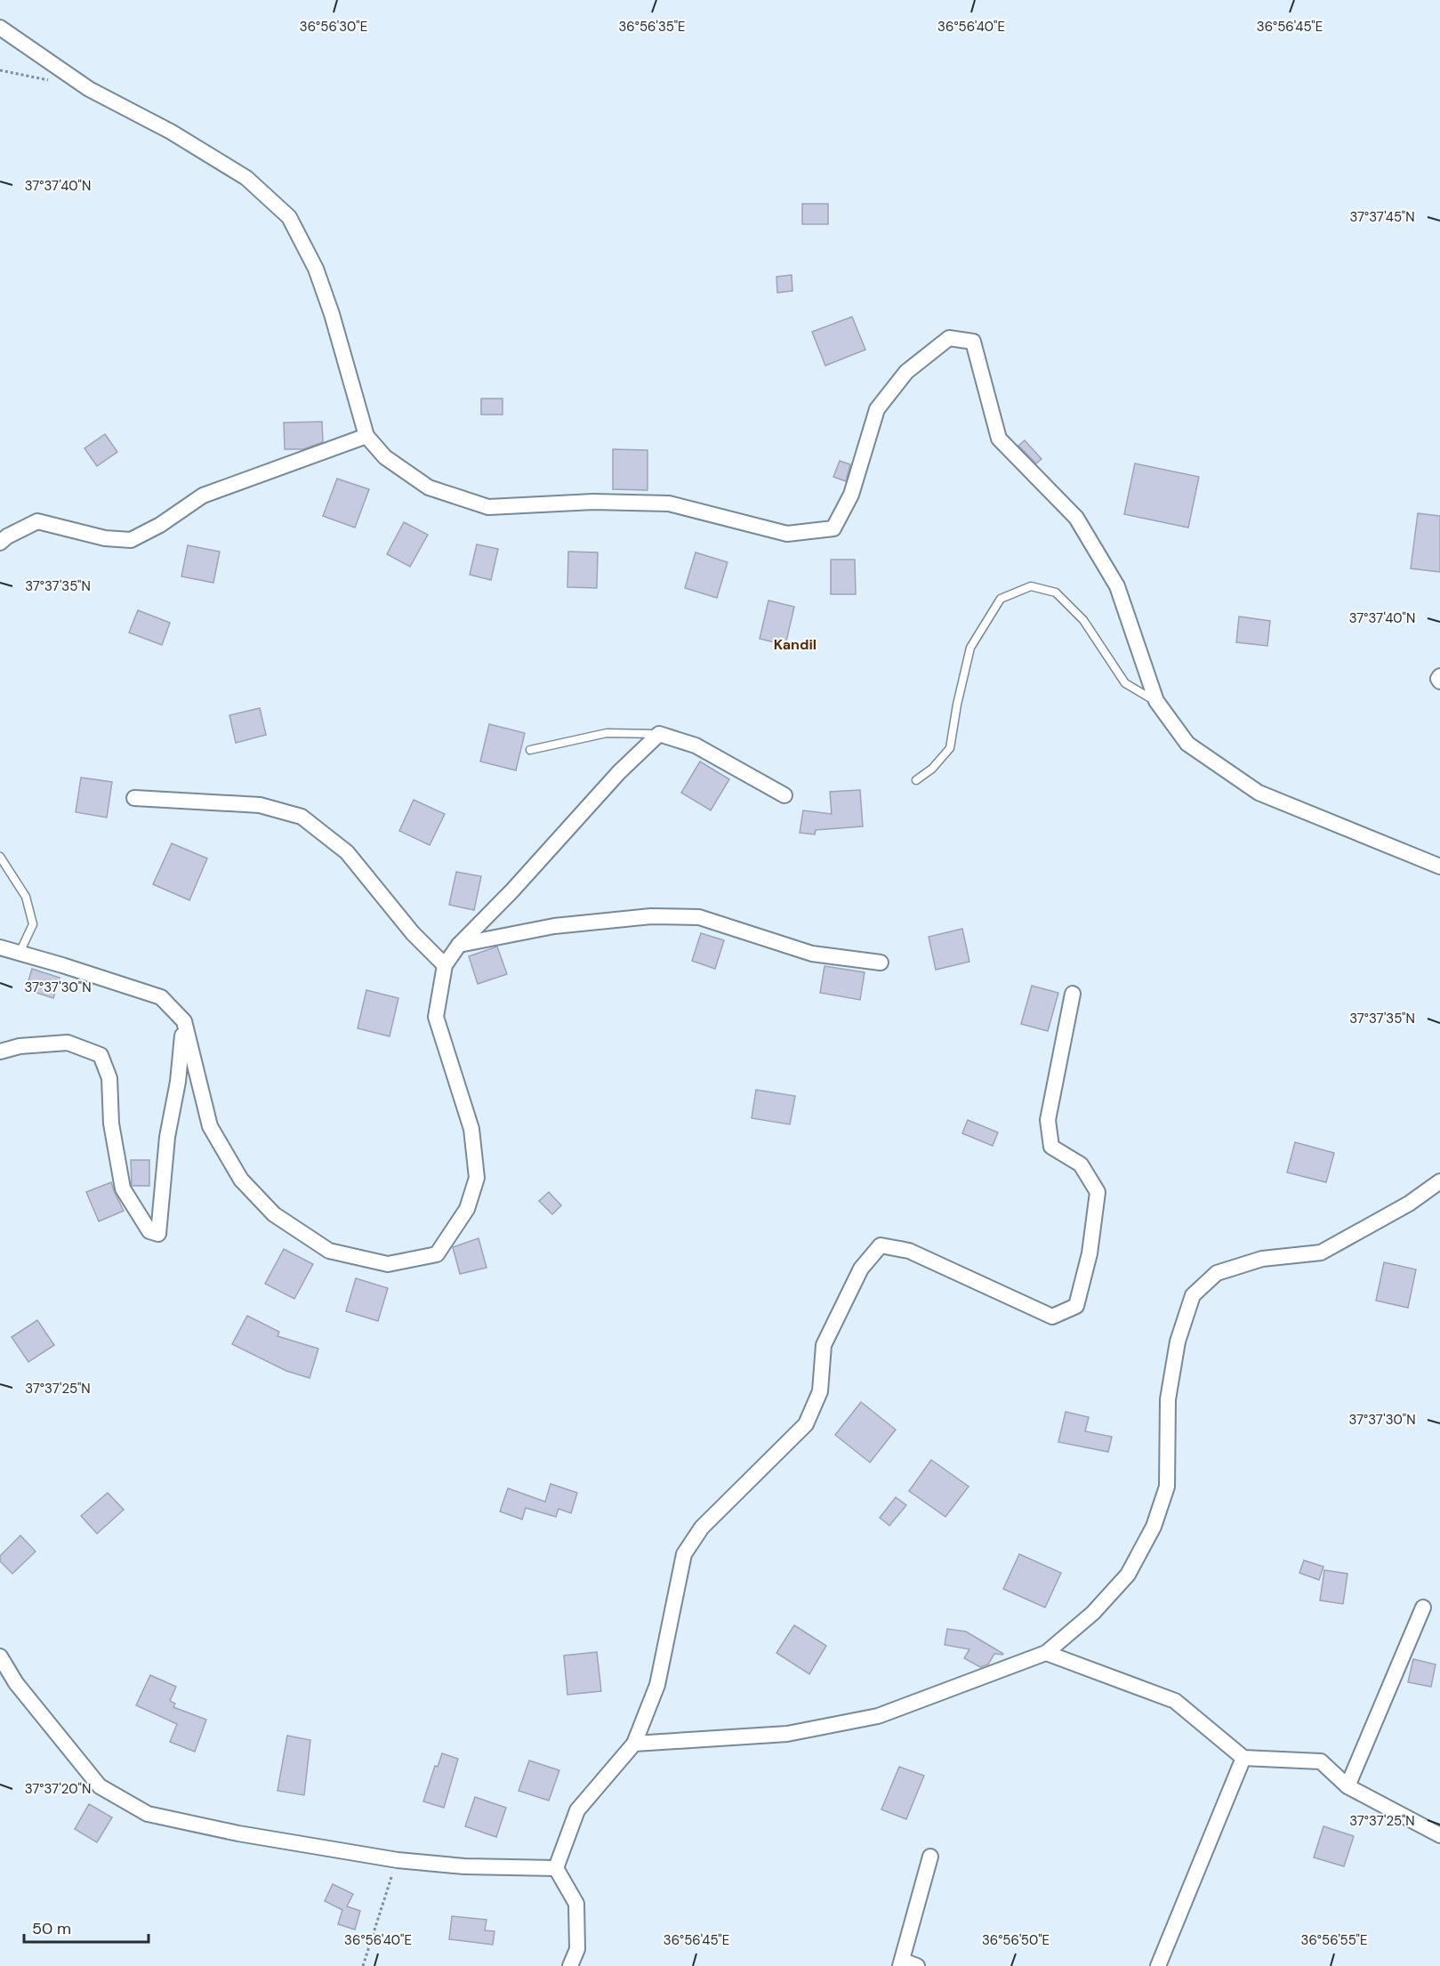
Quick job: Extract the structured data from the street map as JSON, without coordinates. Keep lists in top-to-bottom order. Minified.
{"districts":["Kandil"],"scale_bar":"50 m","coordinates":["36°56'30\"E","36°56'35\"E","36°56'40\"E","36°56'45\"E","37°37'40\"N","37°37'45\"N","37°37'35\"N","37°37'30\"N","37°37'25\"N","37°37'20\"N","36°56'50\"E","36°56'55\"E"]}
